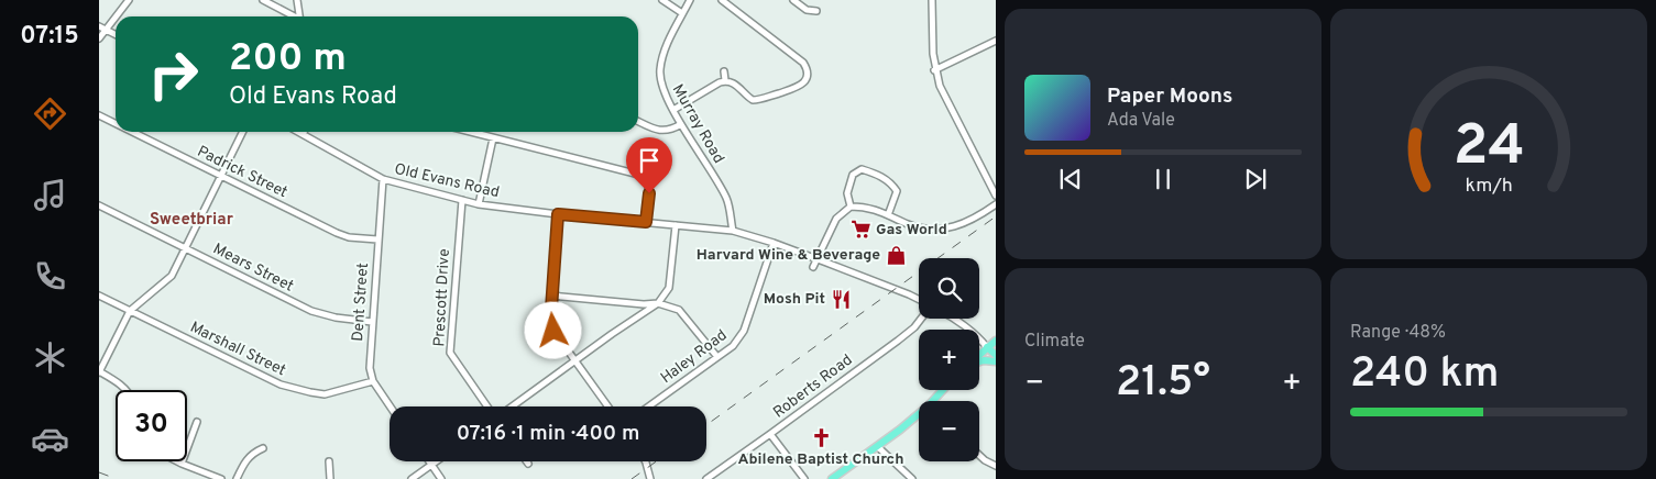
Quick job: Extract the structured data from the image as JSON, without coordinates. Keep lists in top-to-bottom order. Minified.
{"streets":{"street":["Murray Road","Padrick Street","Old Evans Road","Mears Street","Prescott Drive","Dent Street","Marshall Street","Haley Road","Roberts Road"]},"crossings":[["Murray Road","Old Evans Road"],["Padrick Street","Dent Street"],["Old Evans Road","Prescott Drive"],["Old Evans Road","Dent Street"],["Old Evans Road","Haley Road"],["Mears Street","Dent Street"],["Dent Street","Marshall Street"]],"districts":["Sweetbriar"],"places":{"supermarket":["Gas World"],"shop":["Harvard Wine & Beverage"],"restaurant":["Mosh Pit"],"church":["Abilene Baptist Church"]},"page":{"tabs":"07:15","turn":["200 m","Old Evans Road"],"song":["Paper Moons","Ada Vale"],"map_buttons":["+","−"],"tile":["Climate",["Range · 48%","240 km"]],"heat":["−","21.5°","+"],"limit":"30","trip":"07:16 · 1 min · 400 m","gauge":["24","km/h"]}}
